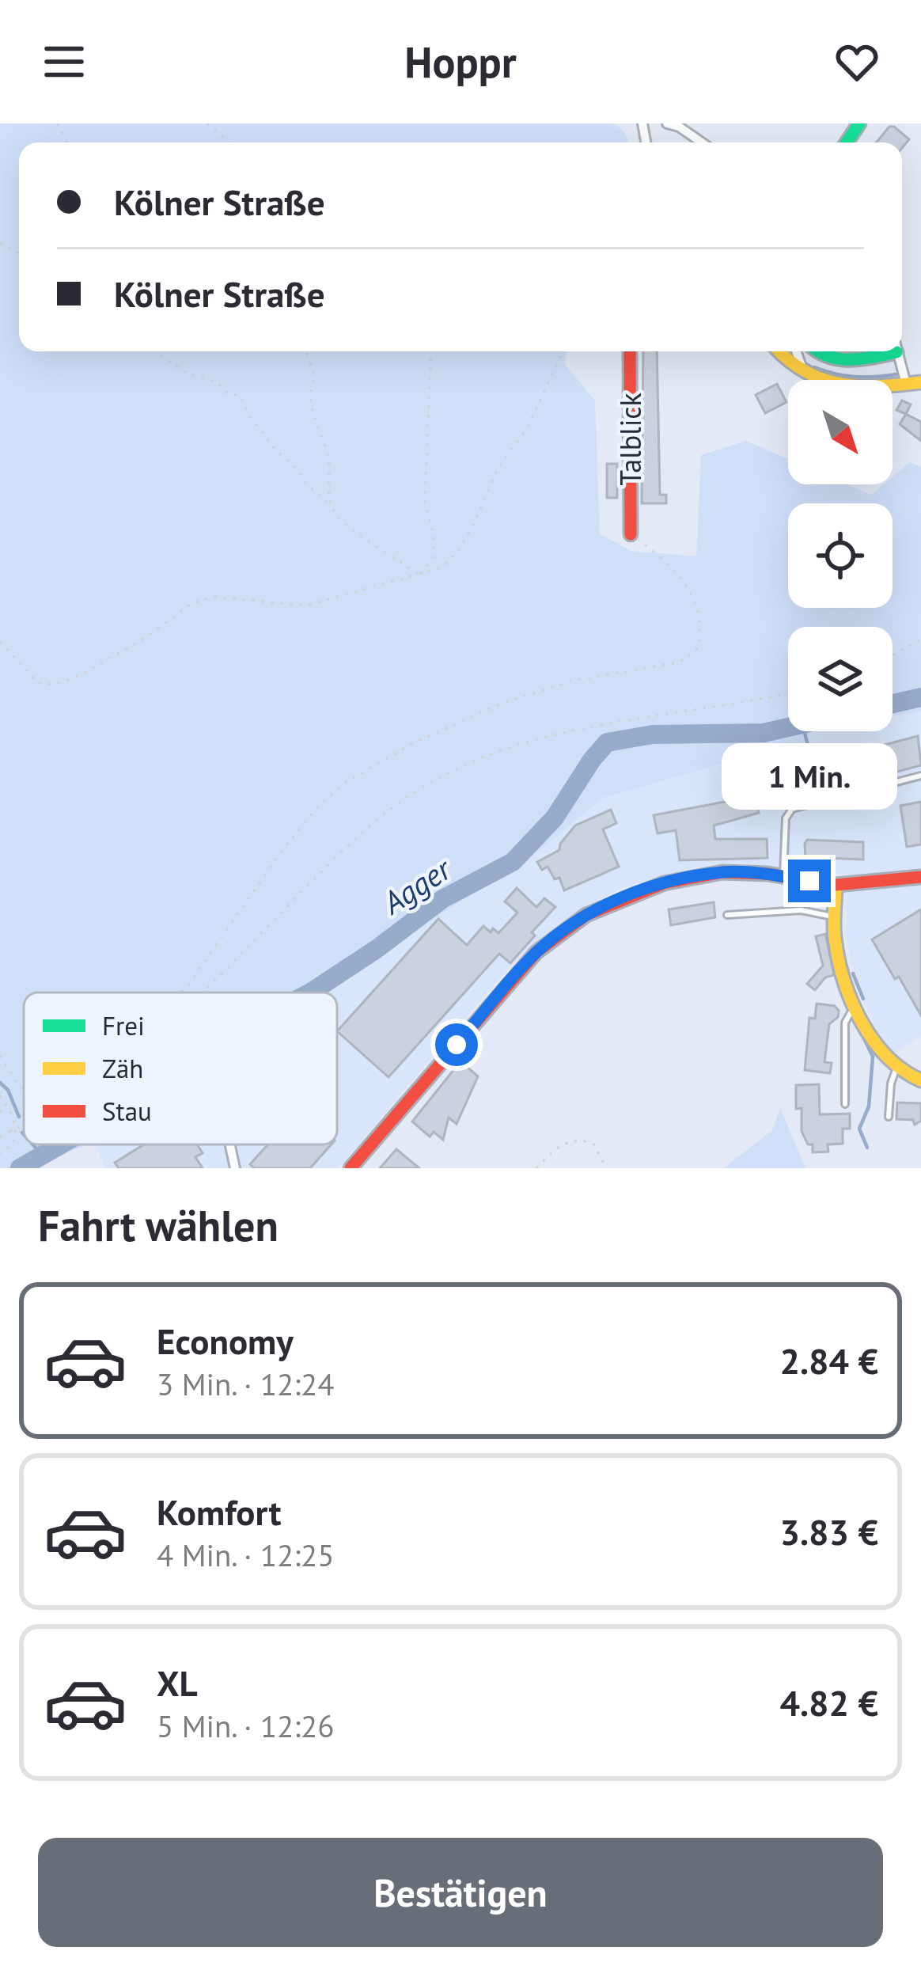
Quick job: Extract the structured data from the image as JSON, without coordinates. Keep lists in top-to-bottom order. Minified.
{"streets":{"main road":["Talblick"]},"water":["Agger"],"legend":["Frei","Zäh","Stau"],"north":"bottom right","page":{"header":"Hoppr","banner":["Kölner Straße","Kölner Straße"],"bubble":"1 Min.","heading":"Fahrt wählen","list":[{"name":"Economy","note":"3 Min. · 12:24","value":"2.84 €"},{"name":"Komfort","note":"4 Min. · 12:25","value":"3.83 €"},{"name":"XL","note":"5 Min. · 12:26","value":"4.82 €"}],"buttons":"Bestätigen"}}
